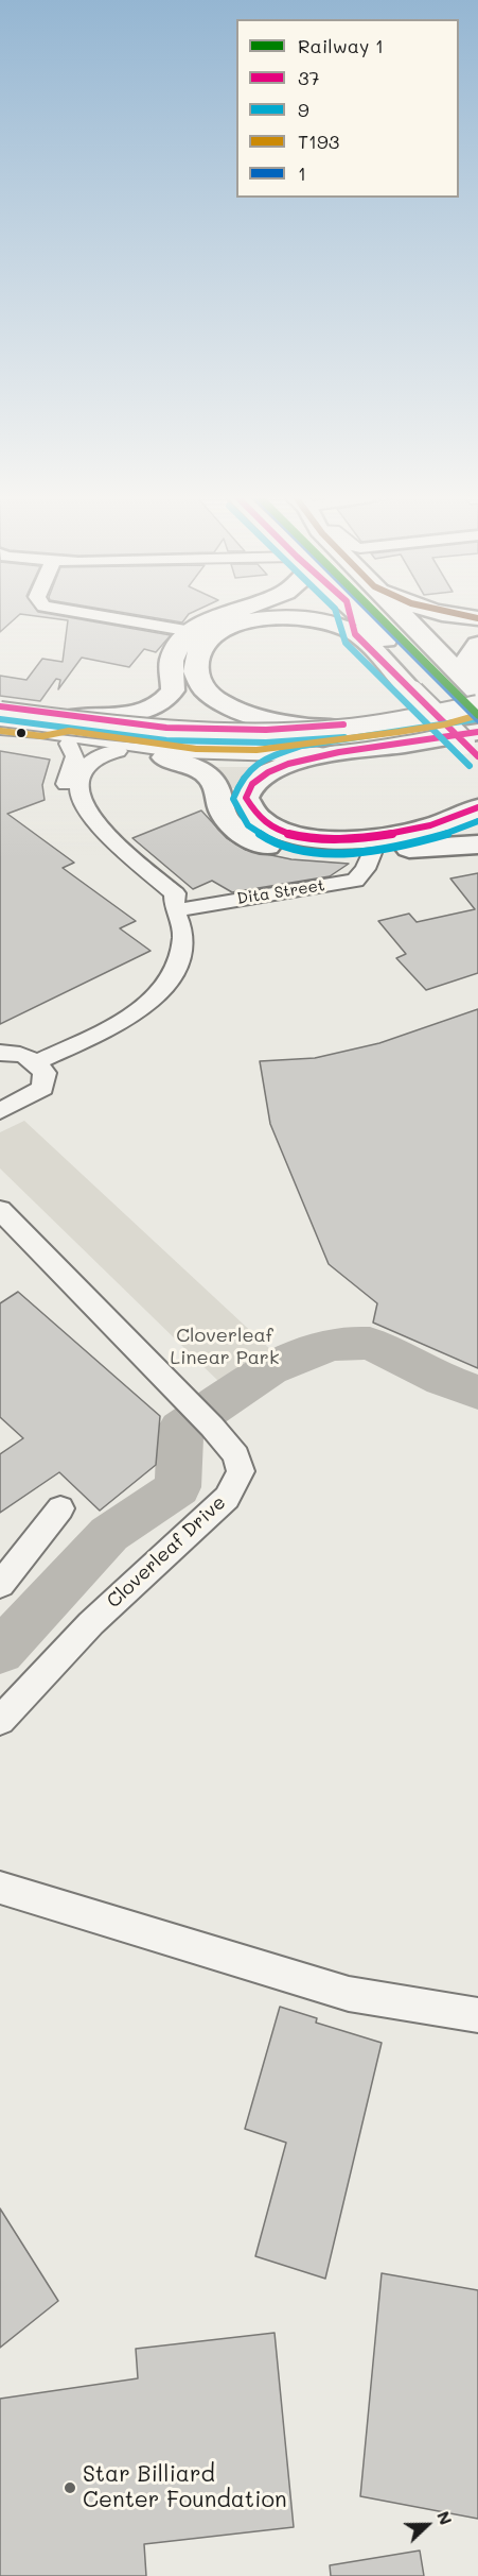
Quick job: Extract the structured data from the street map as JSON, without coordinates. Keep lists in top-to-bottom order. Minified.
{"streets":{"street":["Dita Street","Cloverleaf Drive"]},"parks":["Cloverleaf Linear Park"],"places":["Star Billiard Center Foundation"],"lines":["rail line 1","transit line 37","transit line 9","transit line 1","transit line T193"],"legend":["Railway 1","37","9","T193","1"],"north":"right"}
